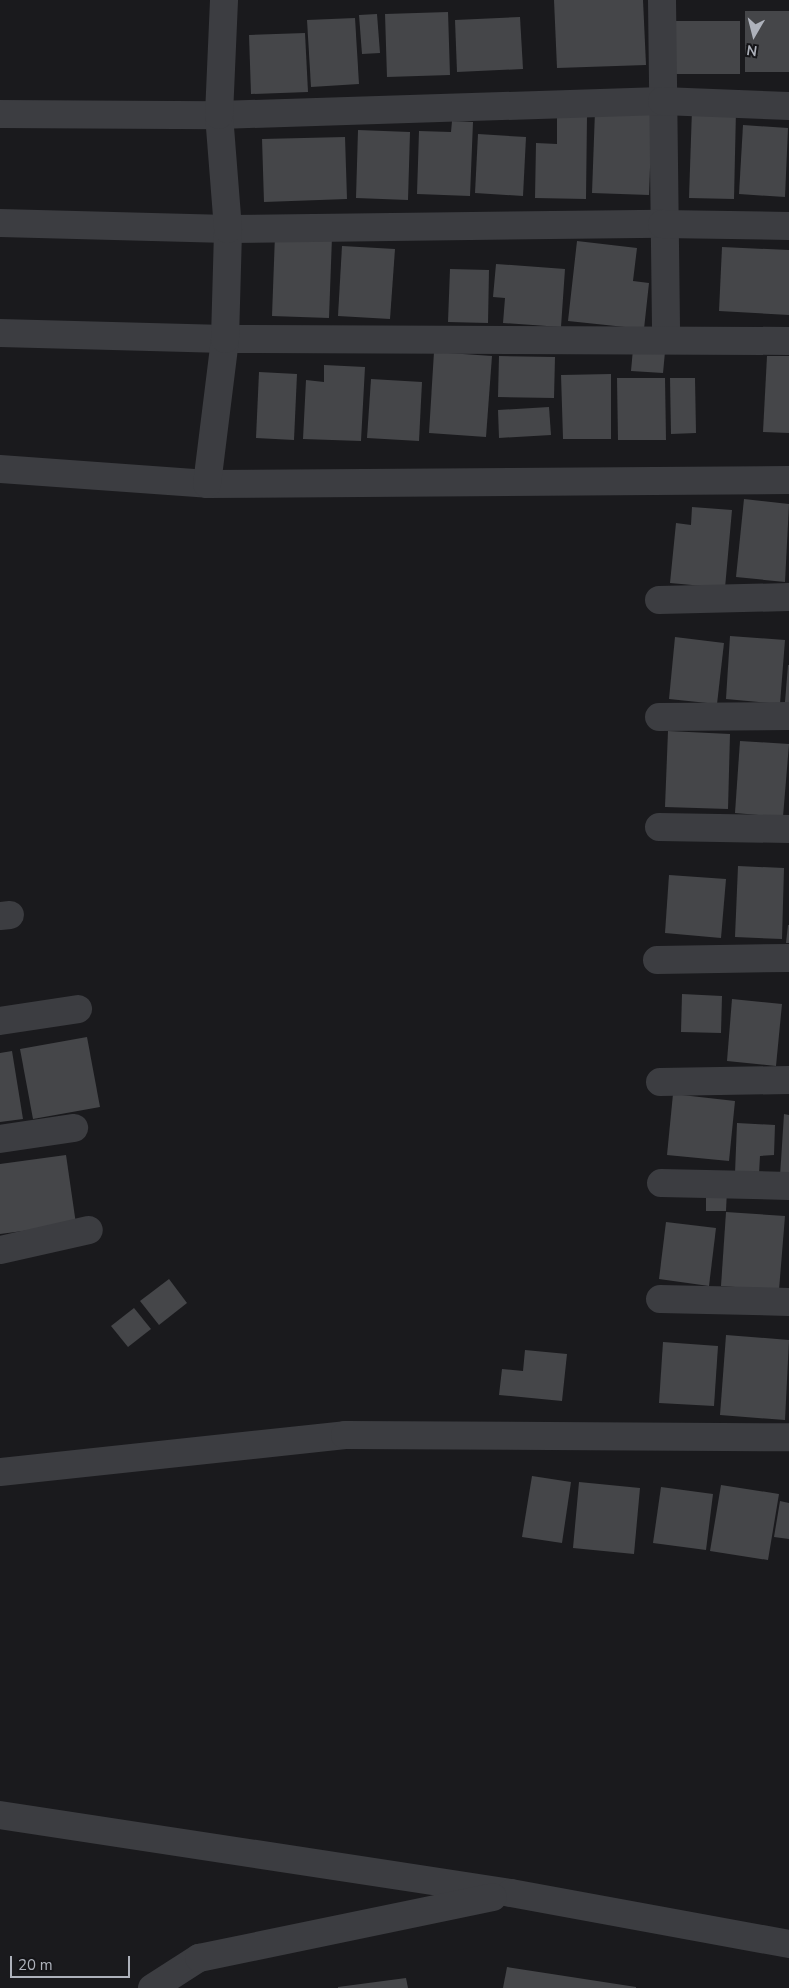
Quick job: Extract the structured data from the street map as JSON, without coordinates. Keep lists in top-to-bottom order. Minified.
{"scale_bar":"20 m","north":"bottom"}
